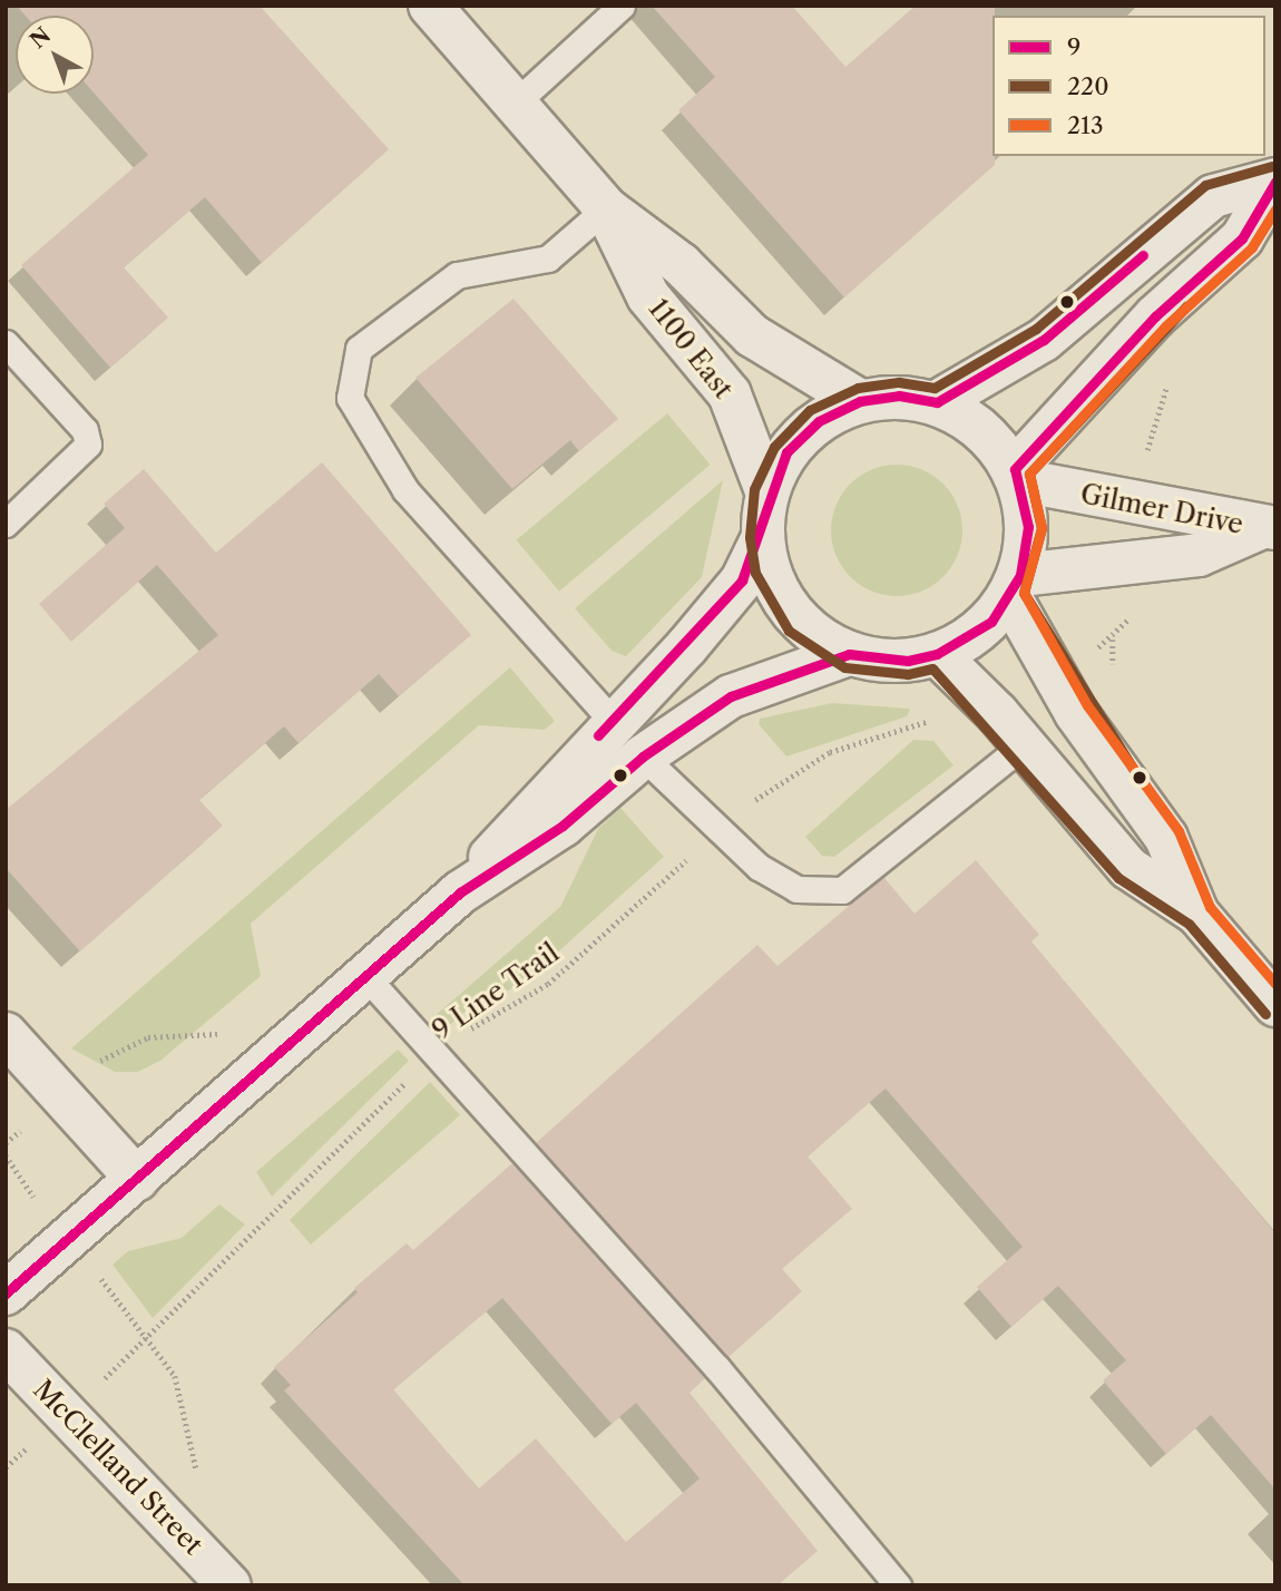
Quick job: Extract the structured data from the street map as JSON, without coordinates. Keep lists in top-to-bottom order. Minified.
{"streets":{"street":["1100 East","Gilmer Drive","McClelland Street"],"path":["9 Line Trail"]},"crossings":[["1100 East","Gilmer Drive"]],"lines":["transit line 220","transit line 9","transit line 213"],"legend":["9","220","213"],"north":"top left"}
